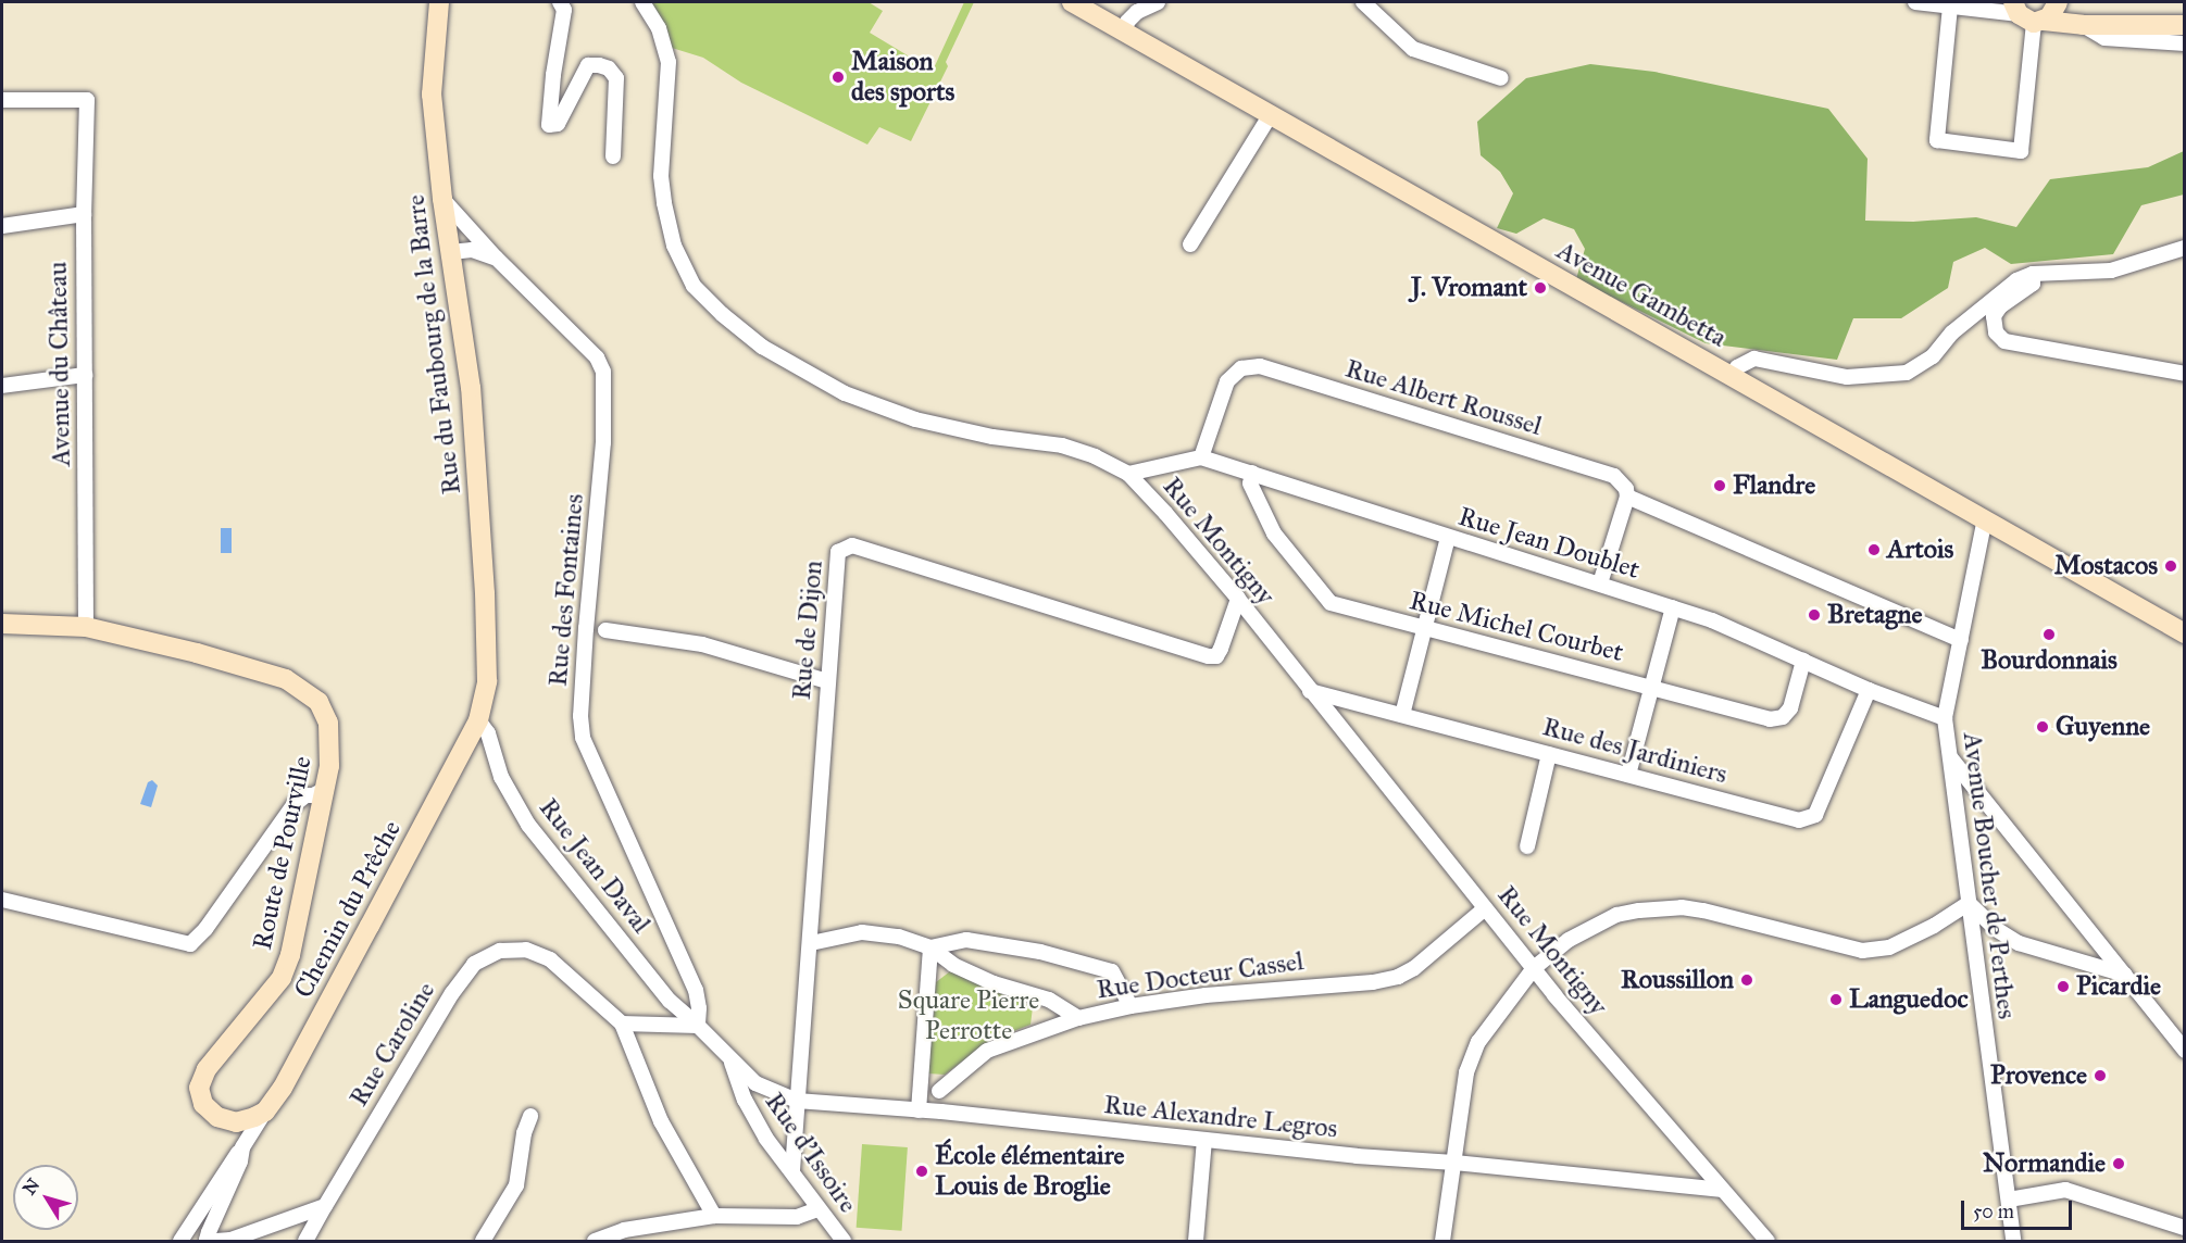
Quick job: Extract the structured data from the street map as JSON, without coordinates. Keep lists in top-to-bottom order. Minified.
{"streets":{"main road":["Avenue Gambetta","Rue du Faubourg de la Barre","Route de Pourville","Chemin du Prêche"],"street":["Avenue du Château","Rue Albert Roussel","Rue Montigny","Rue Jean Doublet","Rue des Fontaines","Rue Michel Courbet","Rue de Dijon","Rue des Jardiniers","Rue Jean Daval","Avenue Boucher de Perthes","Rue Docteur Cassel","Rue Caroline","Rue Alexandre Legros","Rue d'Issoire"]},"crossings":[["Avenue Gambetta","Avenue Boucher de Perthes"],["Rue du Faubourg de la Barre","Rue des Fontaines"],["Rue du Faubourg de la Barre","Rue Jean Daval"],["Rue du Faubourg de la Barre","Chemin du Prêche"],["Avenue du Château","Route de Pourville"],["Rue Albert Roussel","Rue Jean Doublet"],["Rue Montigny","Rue Jean Doublet"],["Rue Montigny","Rue de Dijon"],["Rue Montigny","Rue des Jardiniers"],["Rue Montigny","Rue Docteur Cassel"],["Rue Montigny","Rue Alexandre Legros"],["Rue Jean Doublet","Rue Michel Courbet"],["Rue Jean Doublet","Rue des Jardiniers"],["Rue Jean Doublet","Avenue Boucher de Perthes"],["Rue des Fontaines","Rue Jean Daval"],["Rue des Fontaines","Rue d'Issoire"],["Rue de Dijon","Rue Alexandre Legros"],["Rue de Dijon","Rue d'Issoire"],["Route de Pourville","Chemin du Prêche"],["Rue Jean Daval","Chemin du Prêche"],["Rue Jean Daval","Rue d'Issoire"],["Rue Alexandre Legros","Rue d'Issoire"]],"parks":["Square Pierre Perrotte"],"places":["Maison des sports","J. Vromant","Flandre","Artois","Mostacos","Bretagne","Bourdonnais","Guyenne","Roussillon","Picardie","Languedoc","Provence","Normandie","École élémentaire Louis de Broglie"],"scale_bar":"50 m","north":"top left"}
